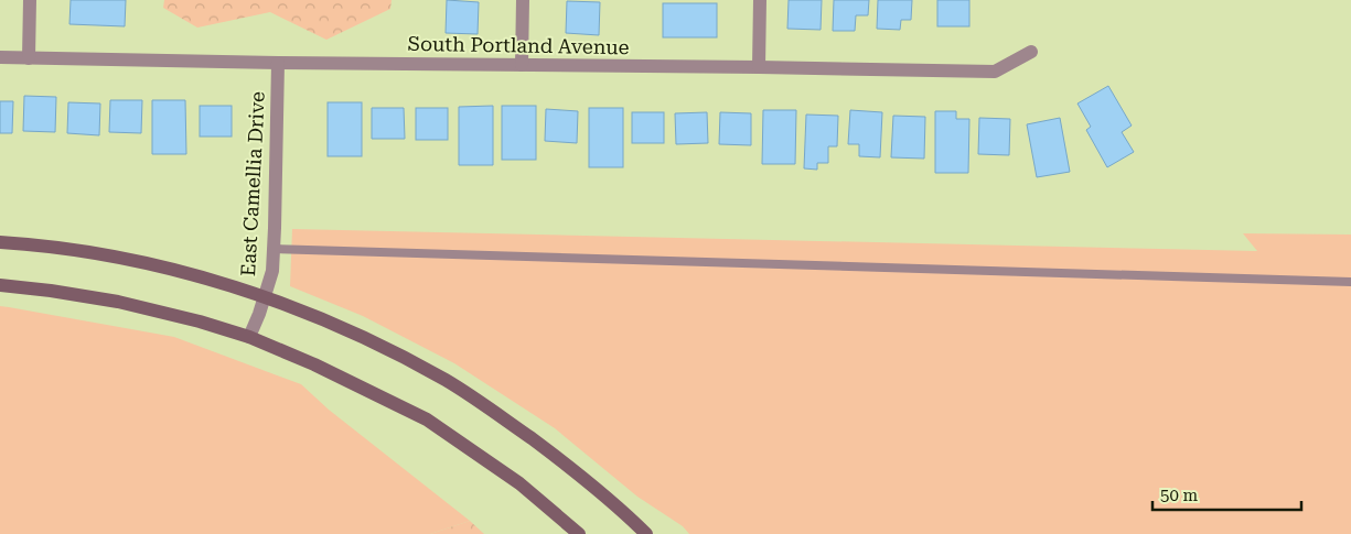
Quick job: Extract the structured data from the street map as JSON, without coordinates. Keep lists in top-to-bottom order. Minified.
{"streets":{"street":["South Portland Avenue","East Camellia Drive"]},"crossings":[["South Portland Avenue","East Camellia Drive"]],"scale_bar":"50 m"}
